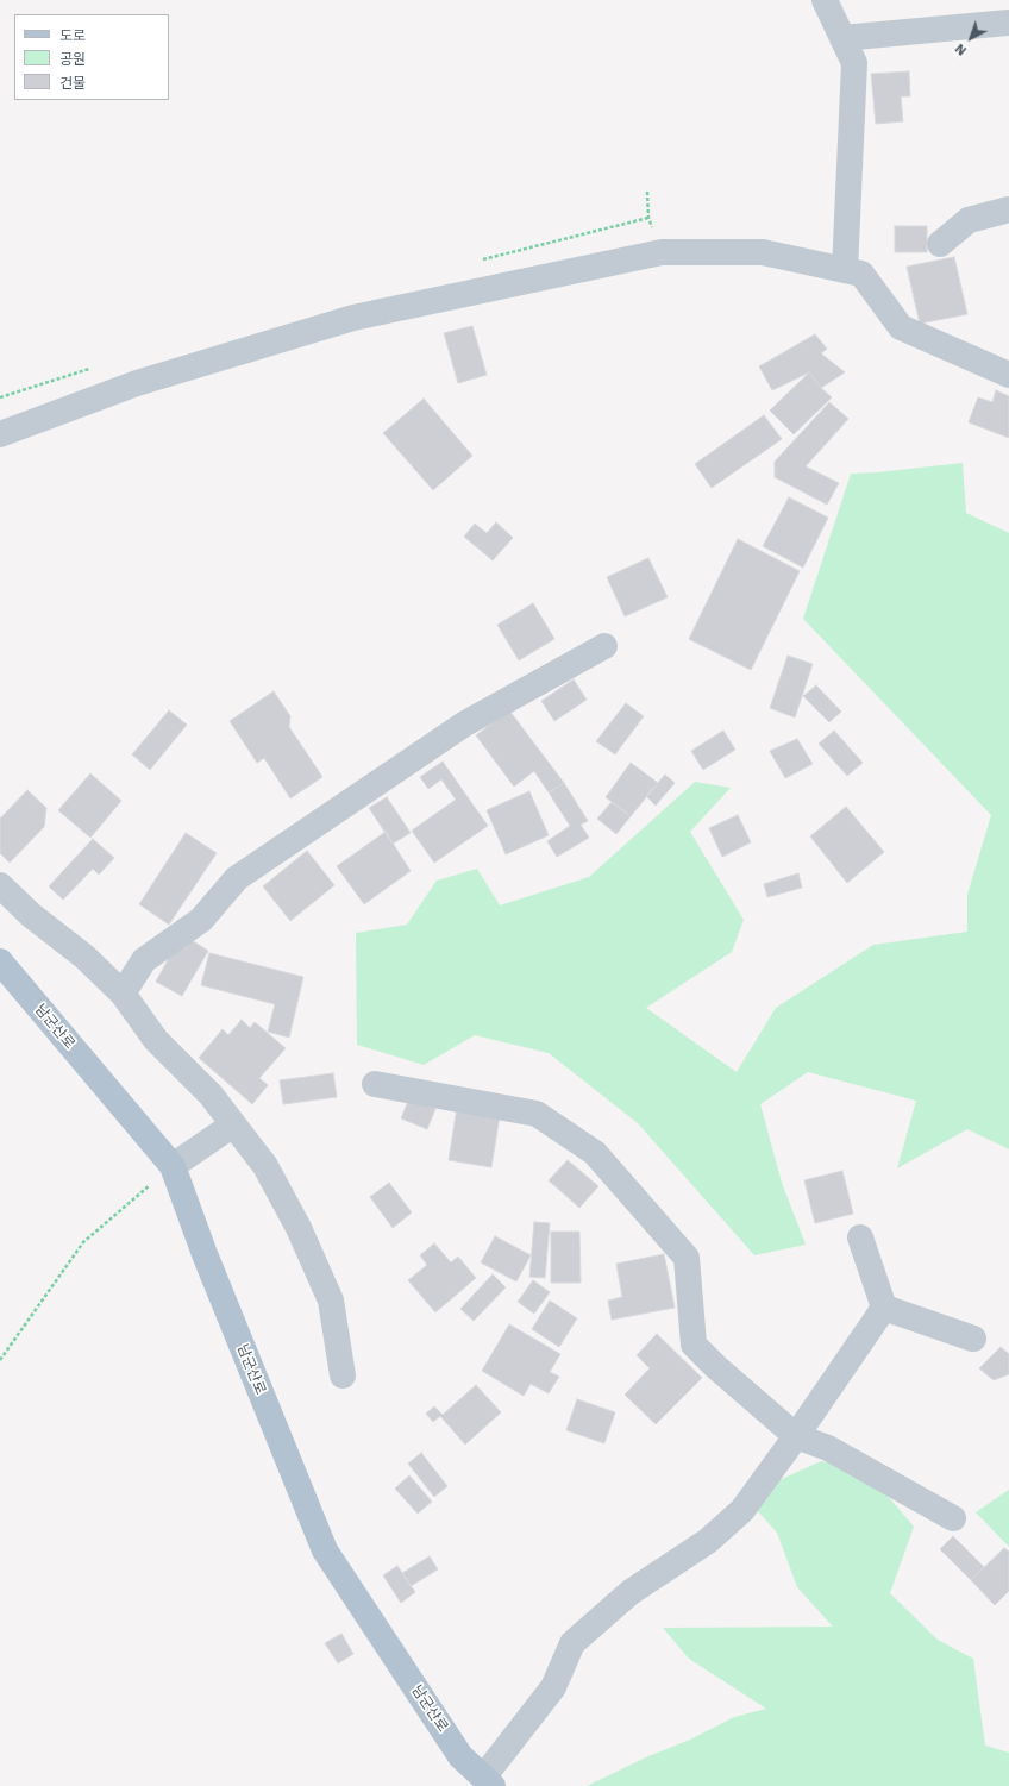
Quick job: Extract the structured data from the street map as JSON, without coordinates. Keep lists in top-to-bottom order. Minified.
{"streets":{"main road":["남군산로"]},"legend":["도로","공원","건물"],"north":"bottom left"}
